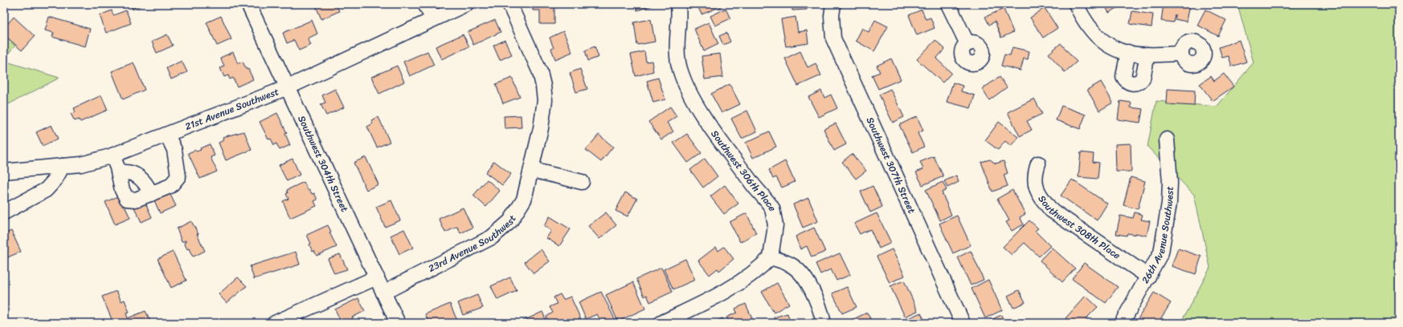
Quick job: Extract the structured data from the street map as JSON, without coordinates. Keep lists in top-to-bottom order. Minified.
{"streets":{"street":["21st Avenue Southwest","Southwest 304th Street","Southwest 307th Street","Southwest 306th Place","Southwest 308th Place","26th Avenue Southwest","23rd Avenue Southwest"]},"crossings":[["21st Avenue Southwest","Southwest 304th Street"],["Southwest 304th Street","23rd Avenue Southwest"],["Southwest 308th Place","26th Avenue Southwest"]]}
